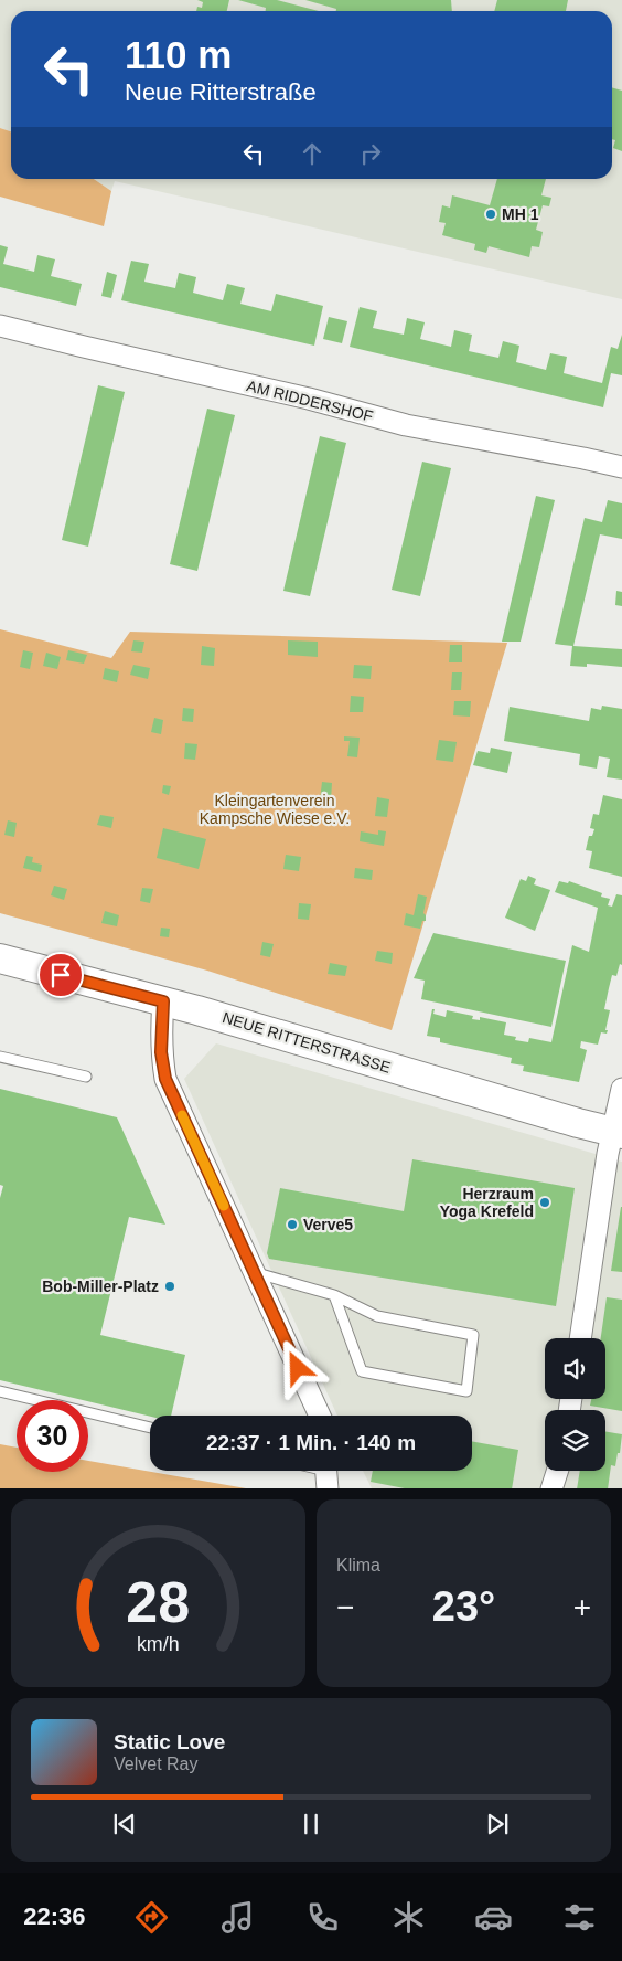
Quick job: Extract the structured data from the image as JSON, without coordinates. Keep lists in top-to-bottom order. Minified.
{"streets":{"main road":["NEUE RITTERSTRASSE"],"street":["AM RIDDERSHOF"]},"parks":["Kleingartenverein Kampsche Wiese e.V."],"places":["MH 1","Herzraum Yoga Krefeld","Verve5","Bob-Miller-Platz"],"page":{"turn":["110 m","Neue Ritterstraße"],"limit":"30","trip":"22:37 · 1 Min. · 140 m","tile":"Klima","heat":["−","23°","+"],"song":["Static Love","Velvet Ray"],"tabs":"22:36","gauge":["28","km/h"]}}
